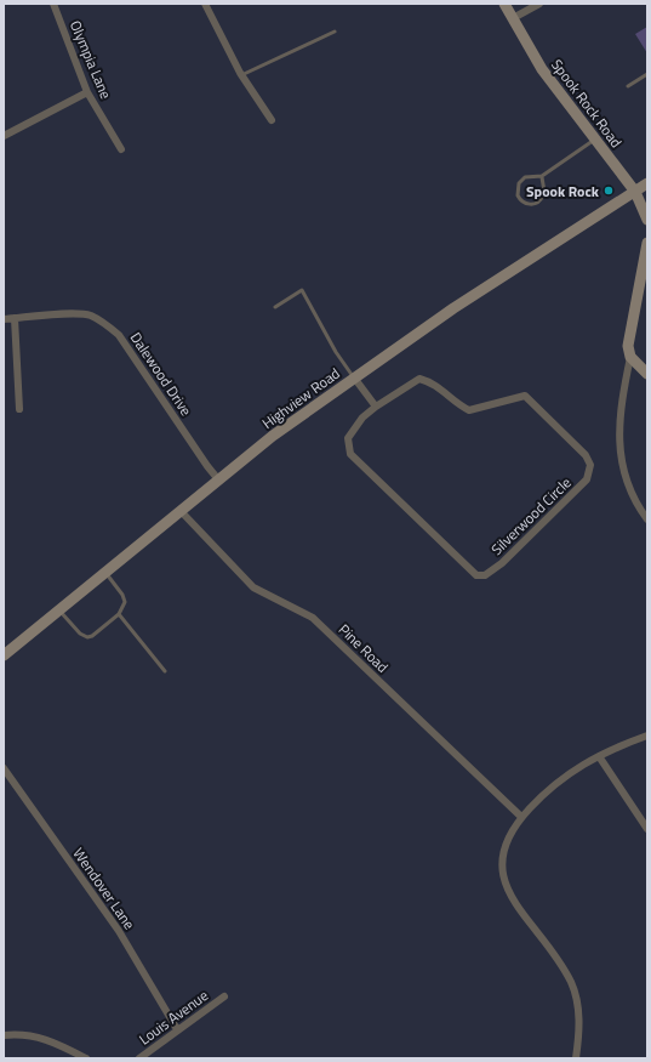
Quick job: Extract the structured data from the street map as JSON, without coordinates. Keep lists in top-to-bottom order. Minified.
{"streets":{"street":["Olympia Lane","Spook Rock Road","Dalewood Drive","Highview Road","Silverwood Circle","Pine Road","Wendover Lane","Louis Avenue"]},"crossings":[["Spook Rock Road","Highview Road"],["Dalewood Drive","Highview Road"],["Highview Road","Pine Road"],["Wendover Lane","Louis Avenue"]],"places":["Spook Rock"]}
